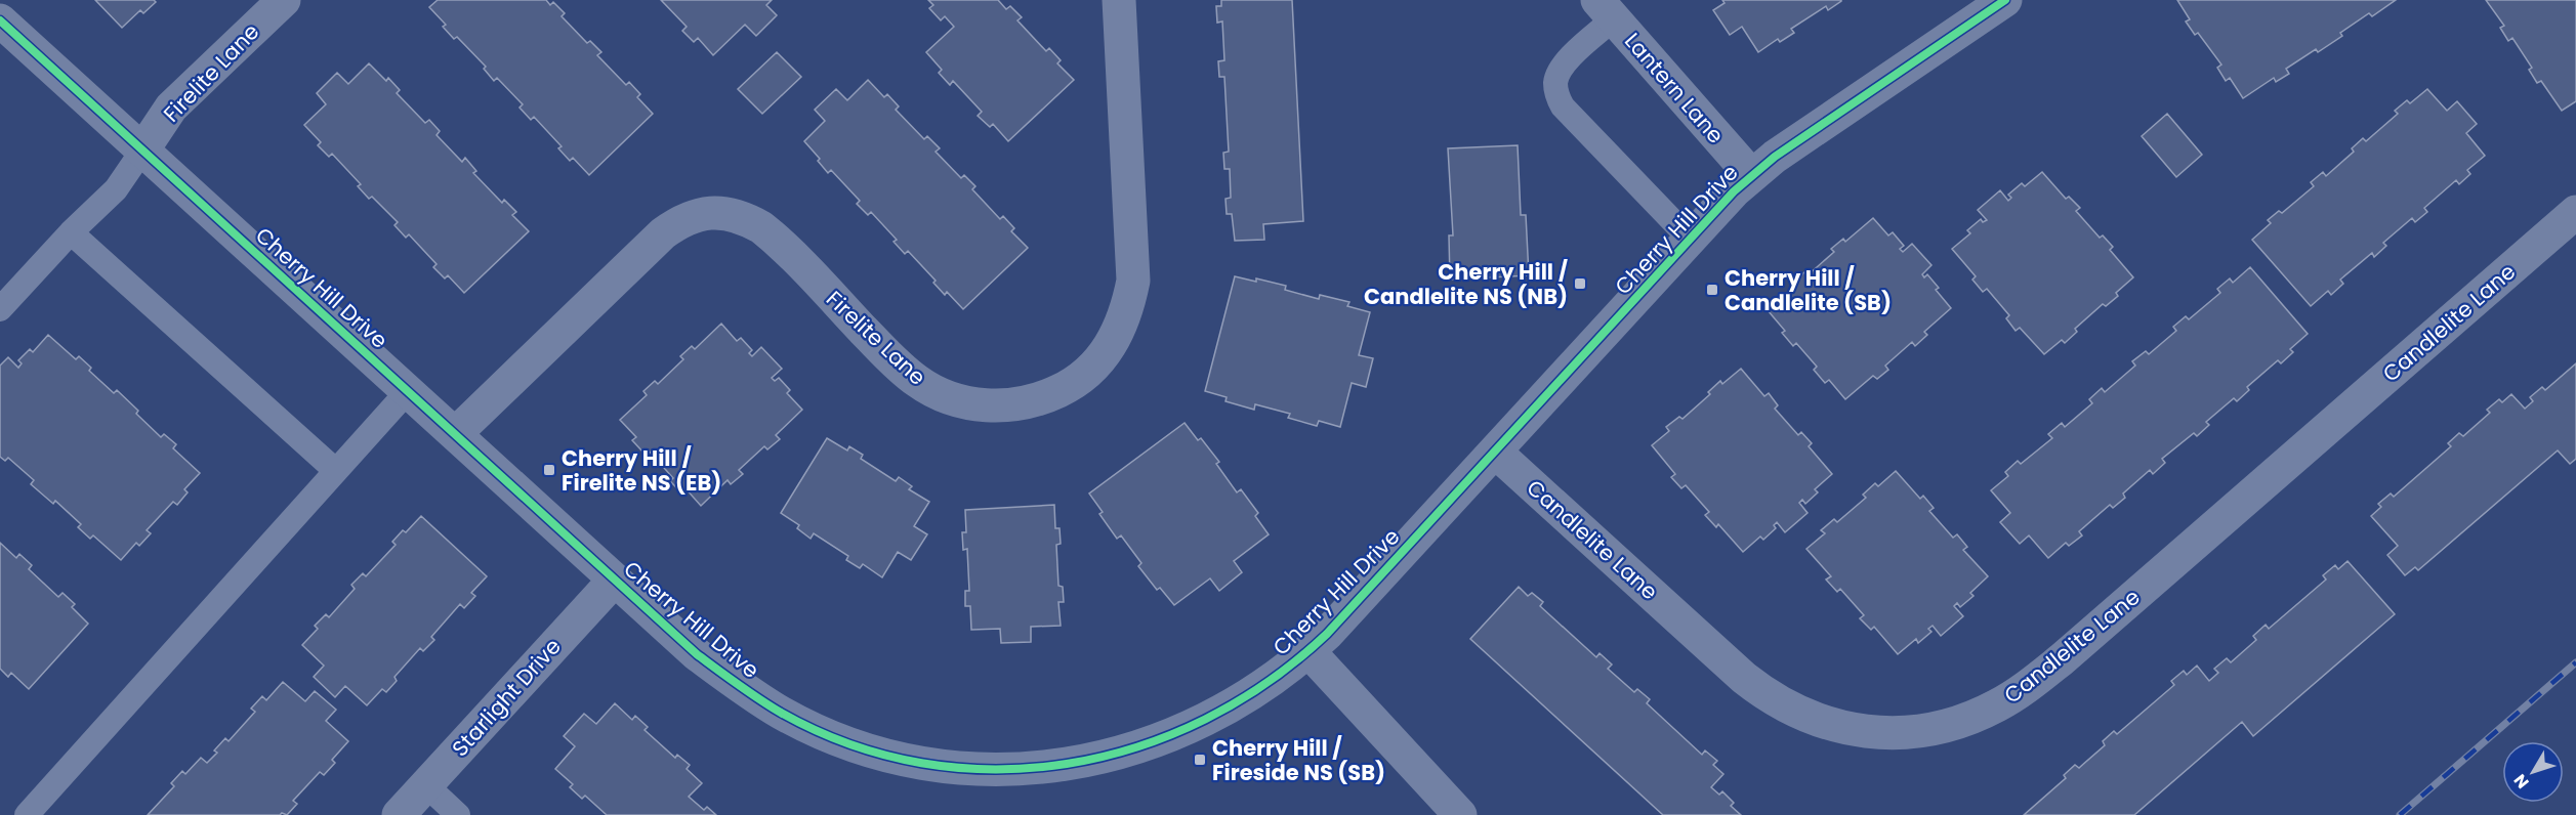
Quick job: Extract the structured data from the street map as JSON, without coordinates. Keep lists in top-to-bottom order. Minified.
{"streets":{"street":["Firelite Lane","Lantern Lane","Cherry Hill Drive","Candlelite Lane","Starlight Drive"]},"crossings":[["Firelite Lane","Cherry Hill Drive"],["Lantern Lane","Cherry Hill Drive"],["Cherry Hill Drive","Candlelite Lane"],["Cherry Hill Drive","Starlight Drive"]],"places":{"transit":["Cherry Hill / Candlelite NS (NB)","Cherry Hill / Candlelite (SB)","Cherry Hill / Firelite NS (EB)","Cherry Hill / Fireside NS (SB)"]},"north":"bottom left"}
